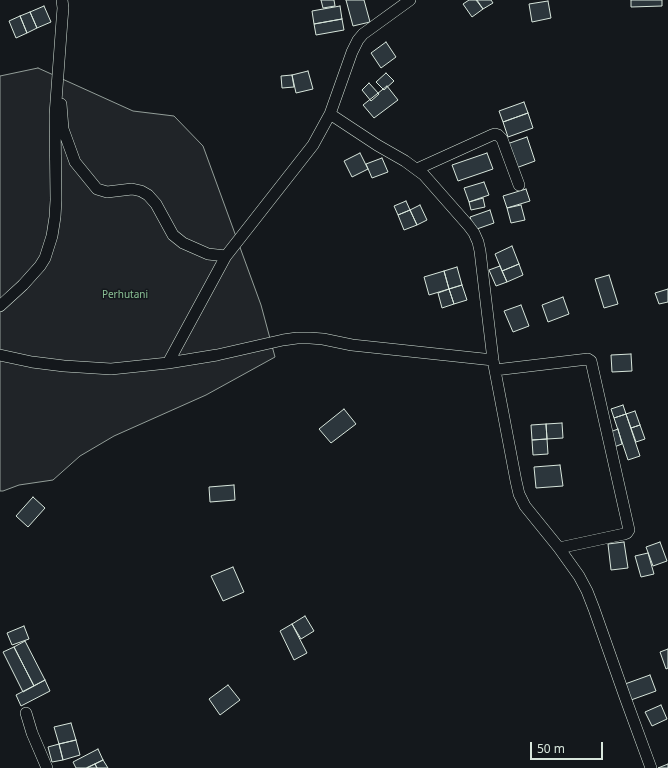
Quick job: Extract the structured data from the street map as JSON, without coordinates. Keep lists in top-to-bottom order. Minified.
{"parks":["Perhutani"],"scale_bar":"50 m"}
